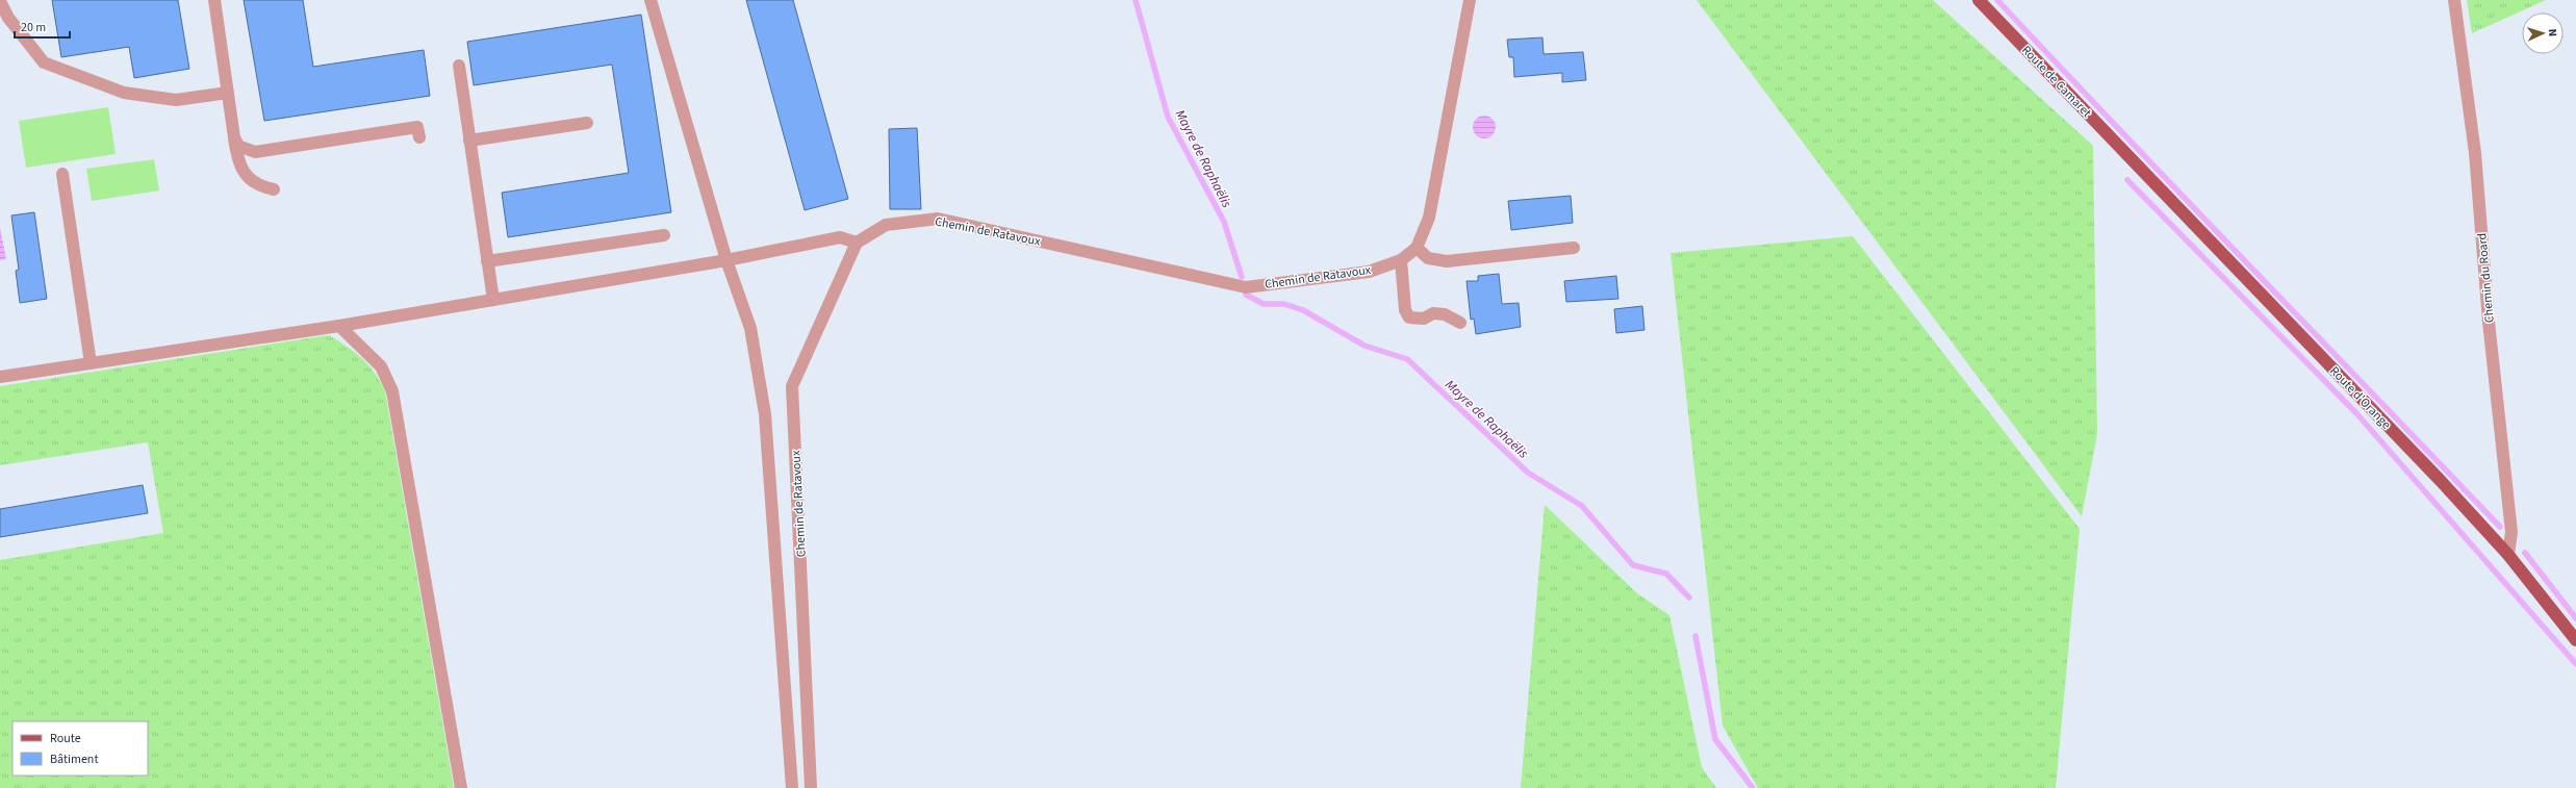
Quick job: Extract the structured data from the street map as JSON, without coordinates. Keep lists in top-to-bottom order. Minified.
{"streets":{"main road":["Route de Camaret","Route d'Orange"],"street":["Chemin de Ratavoux","Chemin du Roard"]},"crossings":[["Route de Camaret","Route d'Orange"],["Chemin du Roard","Route d'Orange"]],"water":["Mayre de Raphaëlis"],"legend":["Route","Bâtiment"],"scale_bar":"20 m","north":"right"}
